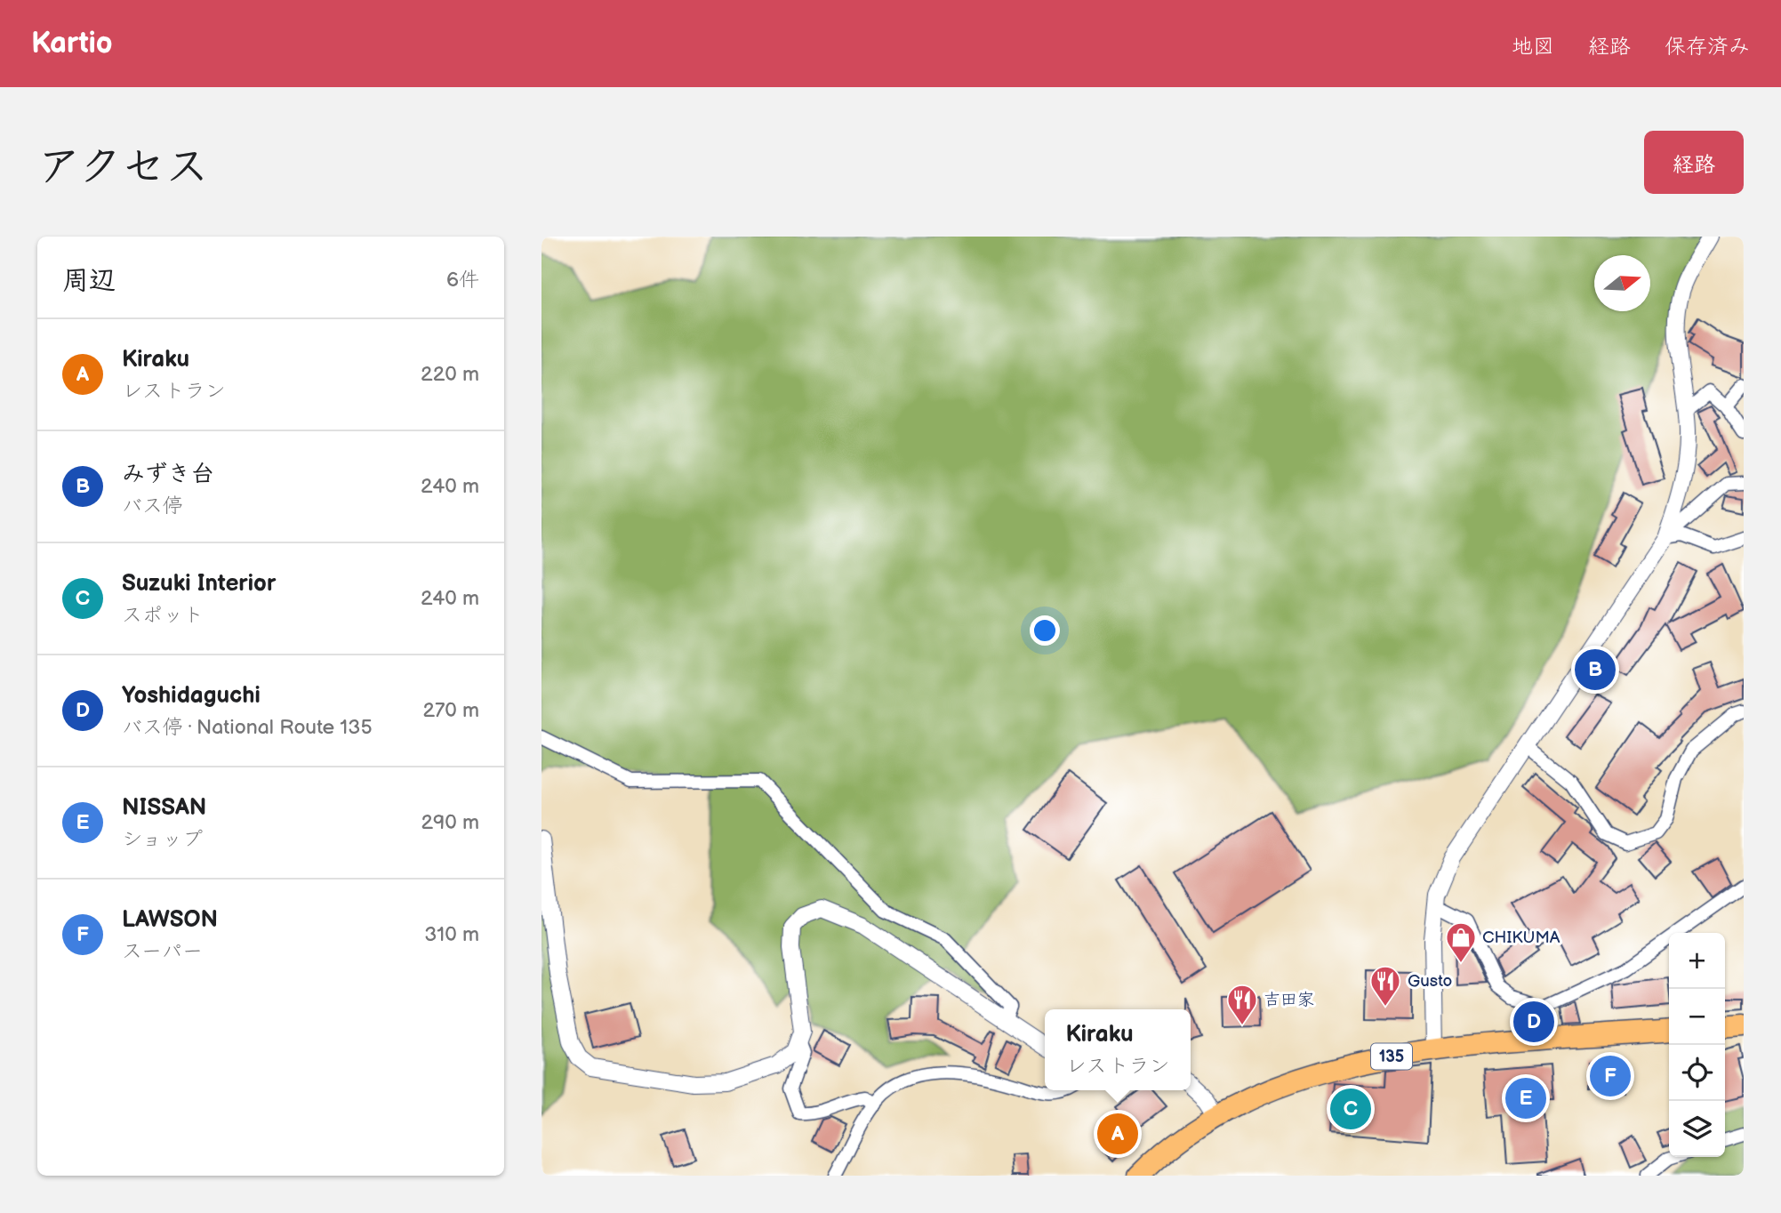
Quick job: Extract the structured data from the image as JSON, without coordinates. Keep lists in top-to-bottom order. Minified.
{"streets":{"highway":["135"]},"places":{"shop":["CHIKUMA"],"restaurant":["Gusto","吉田家"]},"north":"right","page":{"header":"Kartio","nav":["地図","経路","保存済み"],"title":"アクセス","buttons":"経路","heading":["周辺","6件"],"list":[{"mark":"A","name":"Kiraku","note":"レストラン","value":"220 m"},{"mark":"B","name":"みずき台","note":"バス停","value":"240 m"},{"mark":"C","name":"Suzuki Interior","note":"スポット","value":"240 m"},{"mark":"D","name":"Yoshidaguchi","note":"バス停 · National Route 135","value":"270 m"},{"mark":"E","name":"NISSAN","note":"ショップ","value":"290 m"},{"mark":"F","name":"LAWSON","note":"スーパー","value":"310 m"}],"pins":["B","D","F","E","C","A"],"map_buttons":["+","−"],"popup":["Kiraku","レストラン"]}}
